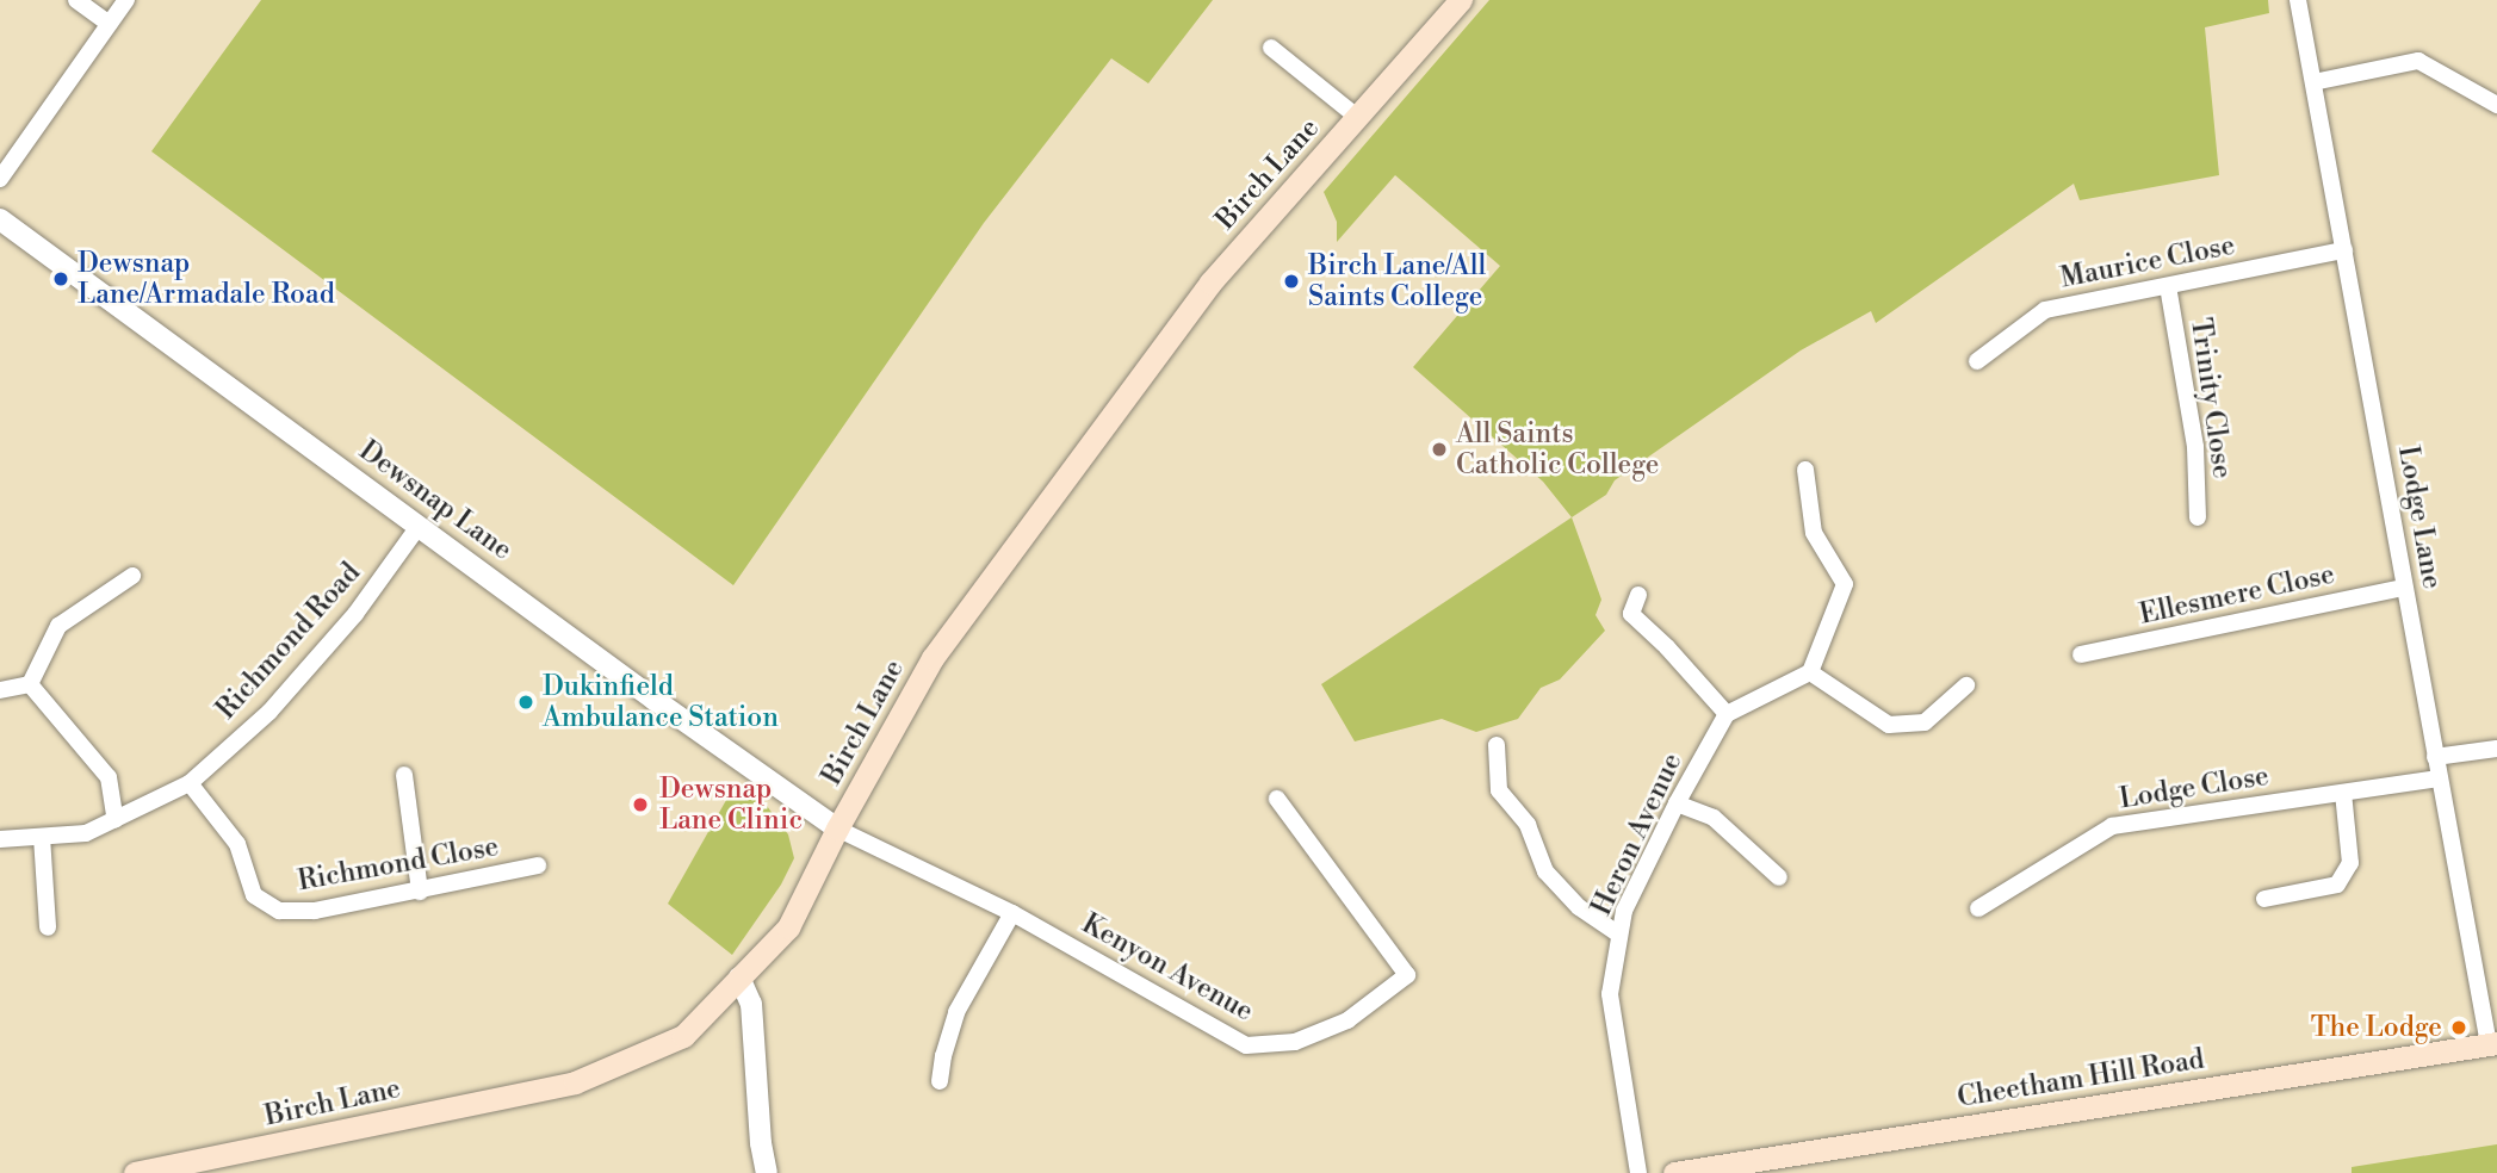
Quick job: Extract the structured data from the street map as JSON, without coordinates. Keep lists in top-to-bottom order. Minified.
{"streets":{"main road":["Birch Lane","Cheetham Hill Road"],"street":["Maurice Close","Trinity Close","Dewsnap Lane","Lodge Lane","Ellesmere Close","Richmond Road","Lodge Close","Heron Avenue","Richmond Close","Kenyon Avenue"]},"crossings":[["Birch Lane","Dewsnap Lane"],["Birch Lane","Kenyon Avenue"],["Maurice Close","Trinity Close"],["Maurice Close","Lodge Lane"],["Dewsnap Lane","Richmond Road"],["Dewsnap Lane","Kenyon Avenue"],["Lodge Lane","Ellesmere Close"],["Lodge Lane","Lodge Close"],["Lodge Lane","Cheetham Hill Road"],["Richmond Road","Richmond Close"]],"places":["Dewsnap Lane/Armadale Road","Birch Lane/All Saints College","All Saints Catholic College","Dukinfield Ambulance Station","Dewsnap Lane Clinic","The Lodge"]}
